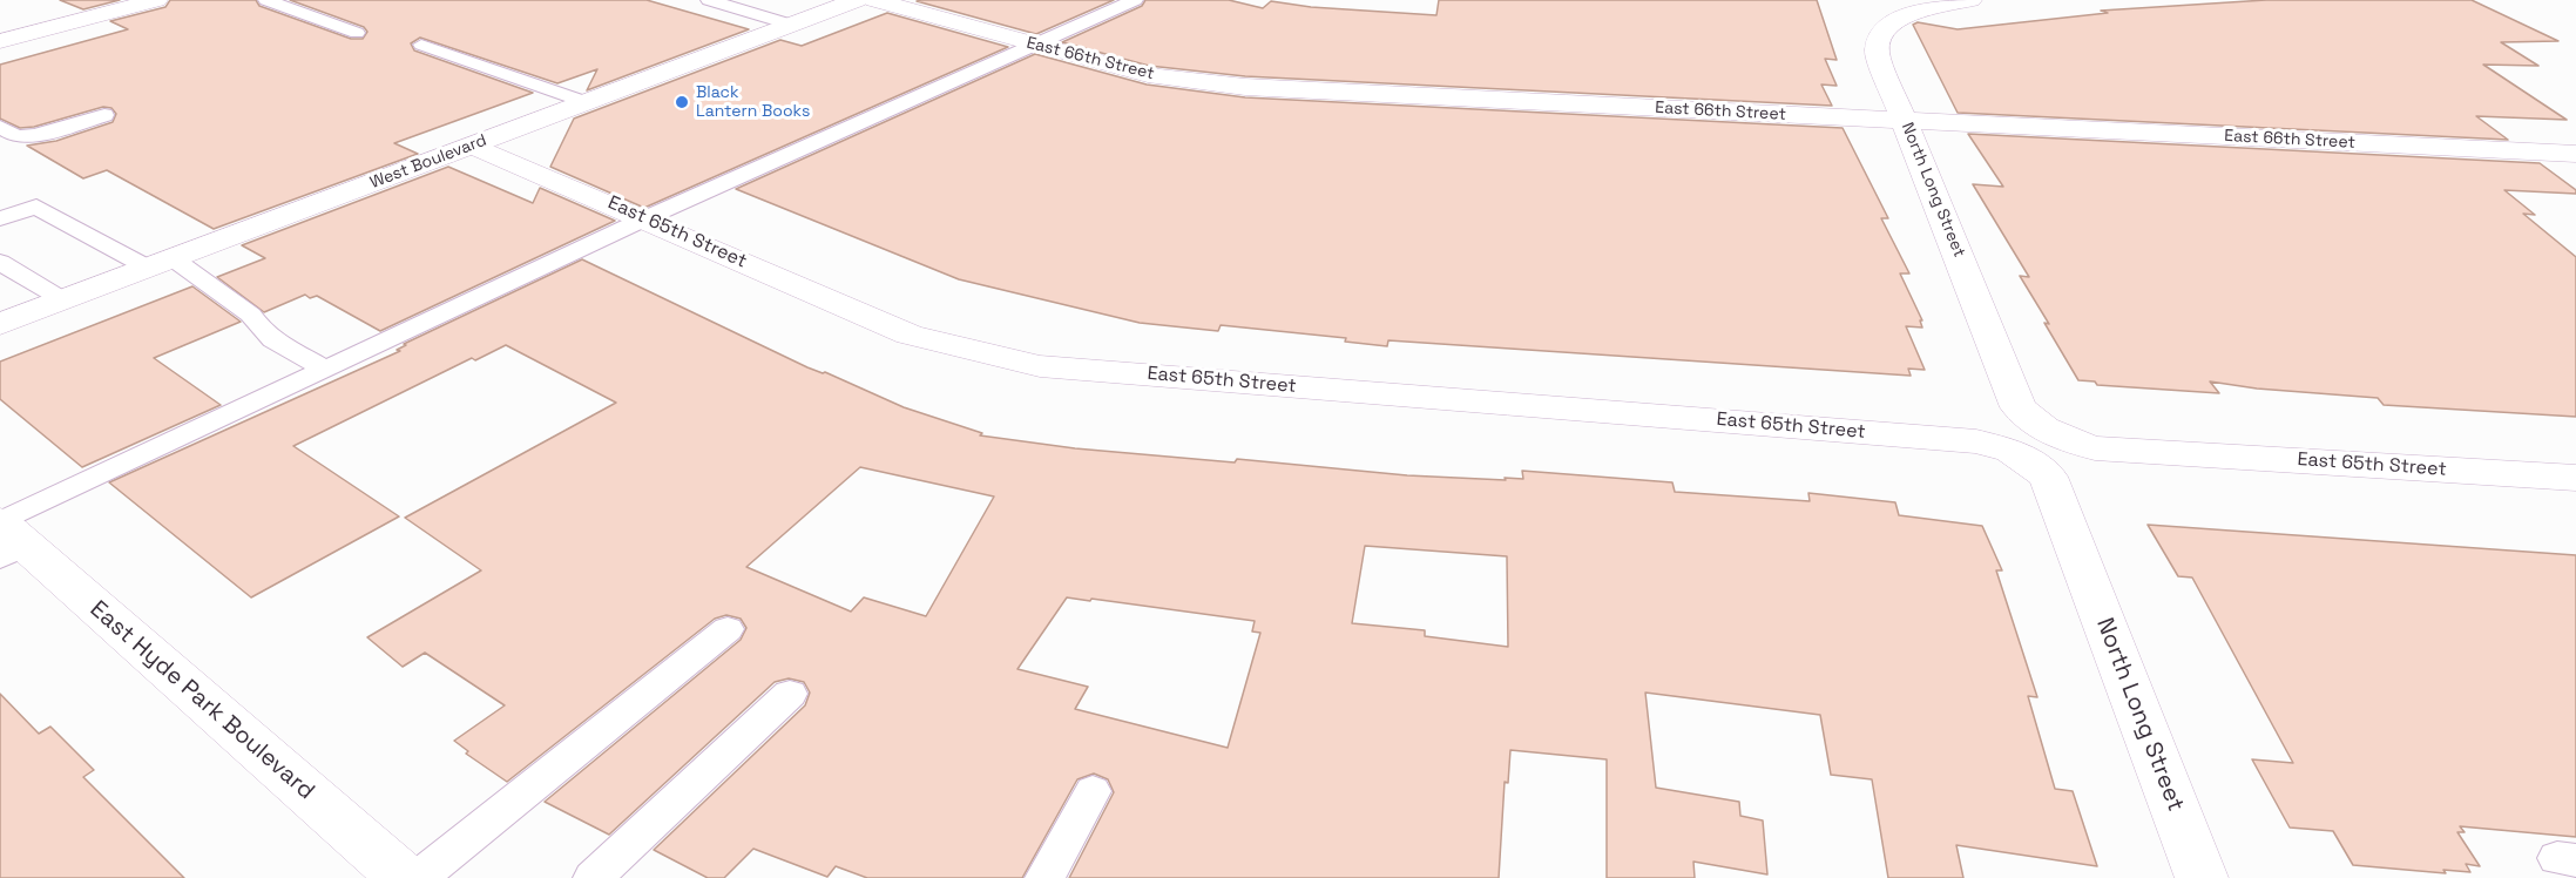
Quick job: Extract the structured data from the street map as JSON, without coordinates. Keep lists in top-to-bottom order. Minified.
{"streets":{"street":["East 66th Street","West Boulevard","North Long Street","East 65th Street","East Hyde Park Boulevard"]},"crossings":[["East 66th Street","North Long Street"],["West Boulevard","East 65th Street"],["North Long Street","East 65th Street"]],"places":["Black Lantern Books"]}
